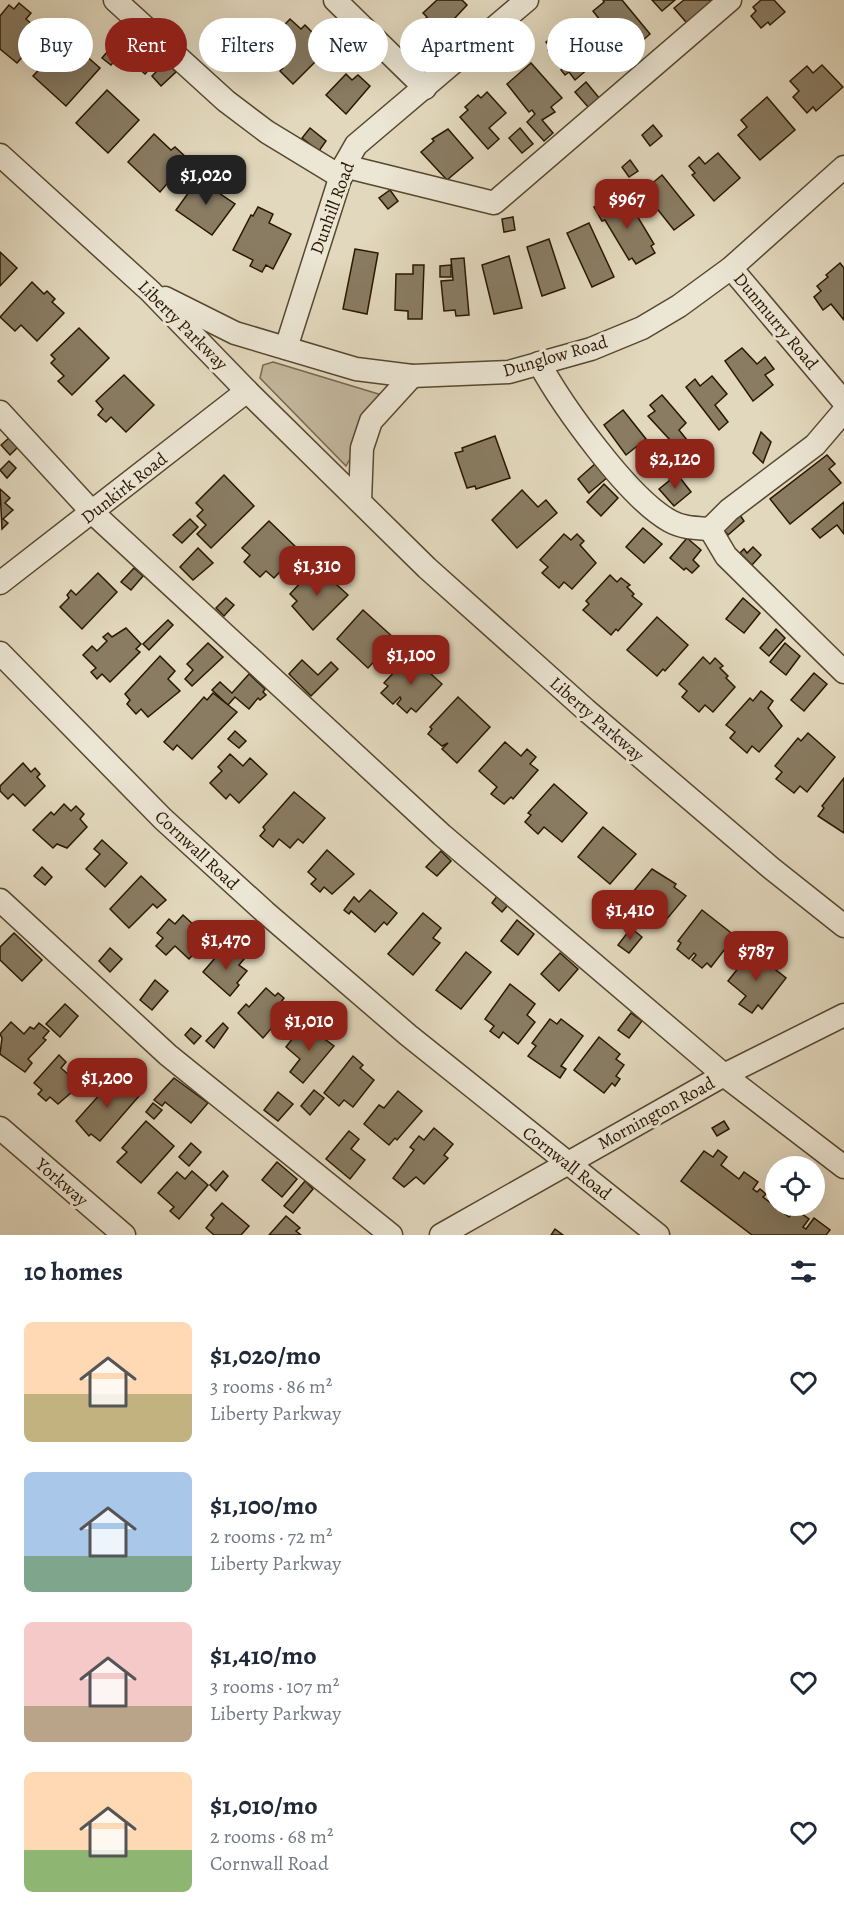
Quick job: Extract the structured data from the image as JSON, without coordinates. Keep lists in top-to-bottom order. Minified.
{"streets":{"street":["Dunhill Road","Dunmurry Road","Liberty Parkway","Dunglow Road","Dunkirk Road","Cornwall Road","Mornington Road","Yorkway"]},"crossings":[["Dunhill Road","Dunglow Road"],["Dunmurry Road","Dunglow Road"],["Liberty Parkway","Dunglow Road"],["Liberty Parkway","Dunkirk Road"],["Cornwall Road","Mornington Road"]],"page":{"chip":["Buy","Rent","Filters","New","Apartment","House"],"price":["$1,020","$967","$2,120","$1,310","$1,100","$1,410","$1,470","$787","$1,010","$1,200"],"heading":"10 homes","list":[{"name":"$1,020/mo","note":"3 rooms · 86 m² · Liberty Parkway"},{"name":"$1,100/mo","note":"2 rooms · 72 m² · Liberty Parkway"},{"name":"$1,410/mo","note":"3 rooms · 107 m² · Liberty Parkway"},{"name":"$1,010/mo","note":"2 rooms · 68 m² · Cornwall Road"}]}}
